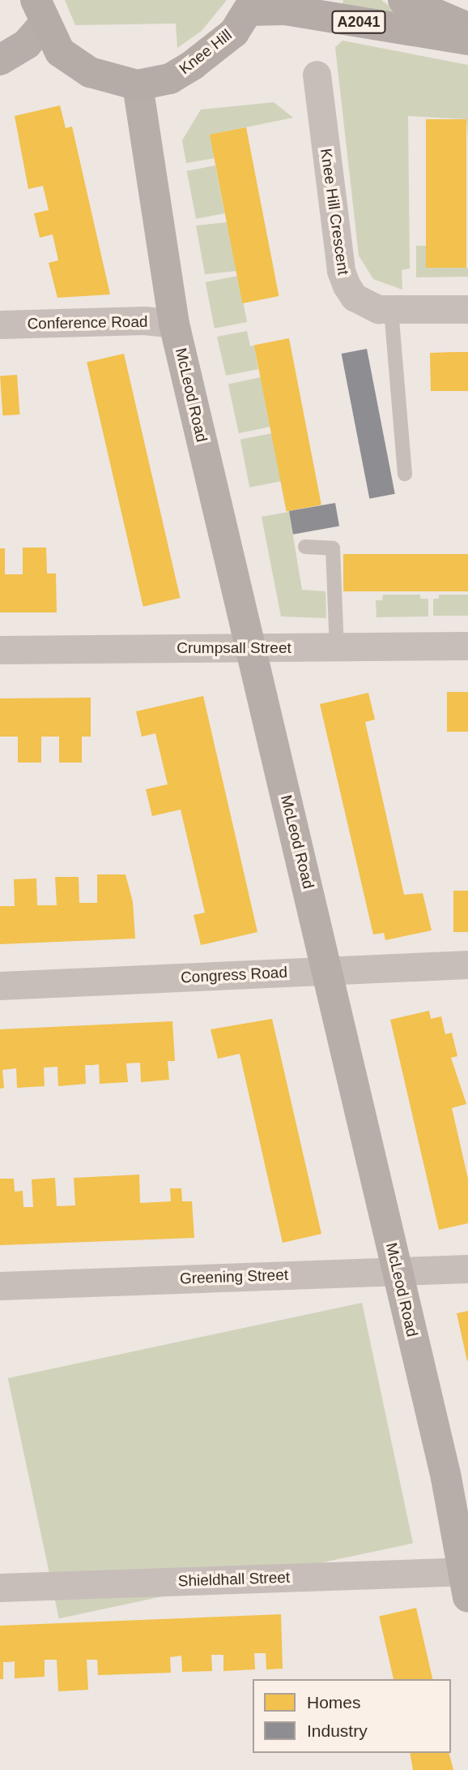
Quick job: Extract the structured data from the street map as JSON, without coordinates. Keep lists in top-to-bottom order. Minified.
{"streets":{"main road":["A2041","Knee Hill","McLeod Road"],"street":["Knee Hill Crescent","Conference Road","Crumpsall Street","Congress Road","Greening Street","Shieldhall Street"]},"crossings":[["Knee Hill","McLeod Road"],["Conference Road","McLeod Road"],["McLeod Road","Crumpsall Street"],["McLeod Road","Congress Road"],["McLeod Road","Greening Street"],["McLeod Road","Shieldhall Street"]],"legend":["Homes","Industry"]}
